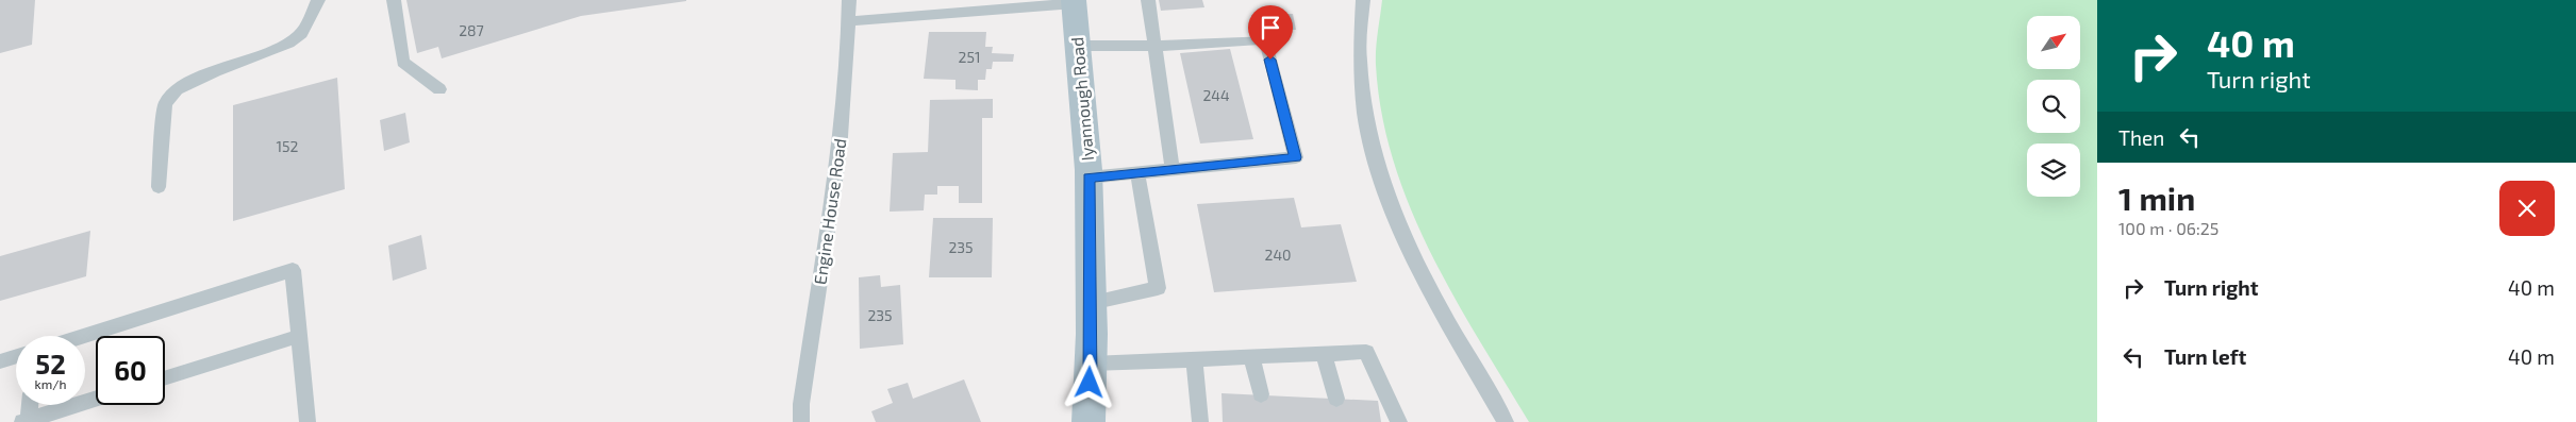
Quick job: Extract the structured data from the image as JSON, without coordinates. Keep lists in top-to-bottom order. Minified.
{"streets":{"main road":["Iyannough Road"],"lane":["Engine House Road"]},"house_numbers":["287","251","244","152","235","240","235"],"north":"top right","page":{"turn":["40 m","Turn right"],"then":"Then","heading":["1 min","100 m · 06:25"],"list":[{"name":"Turn right","value":"40 m"},{"name":"Turn left","value":"40 m"}],"speed":"52 km/h","limit":"60"}}
